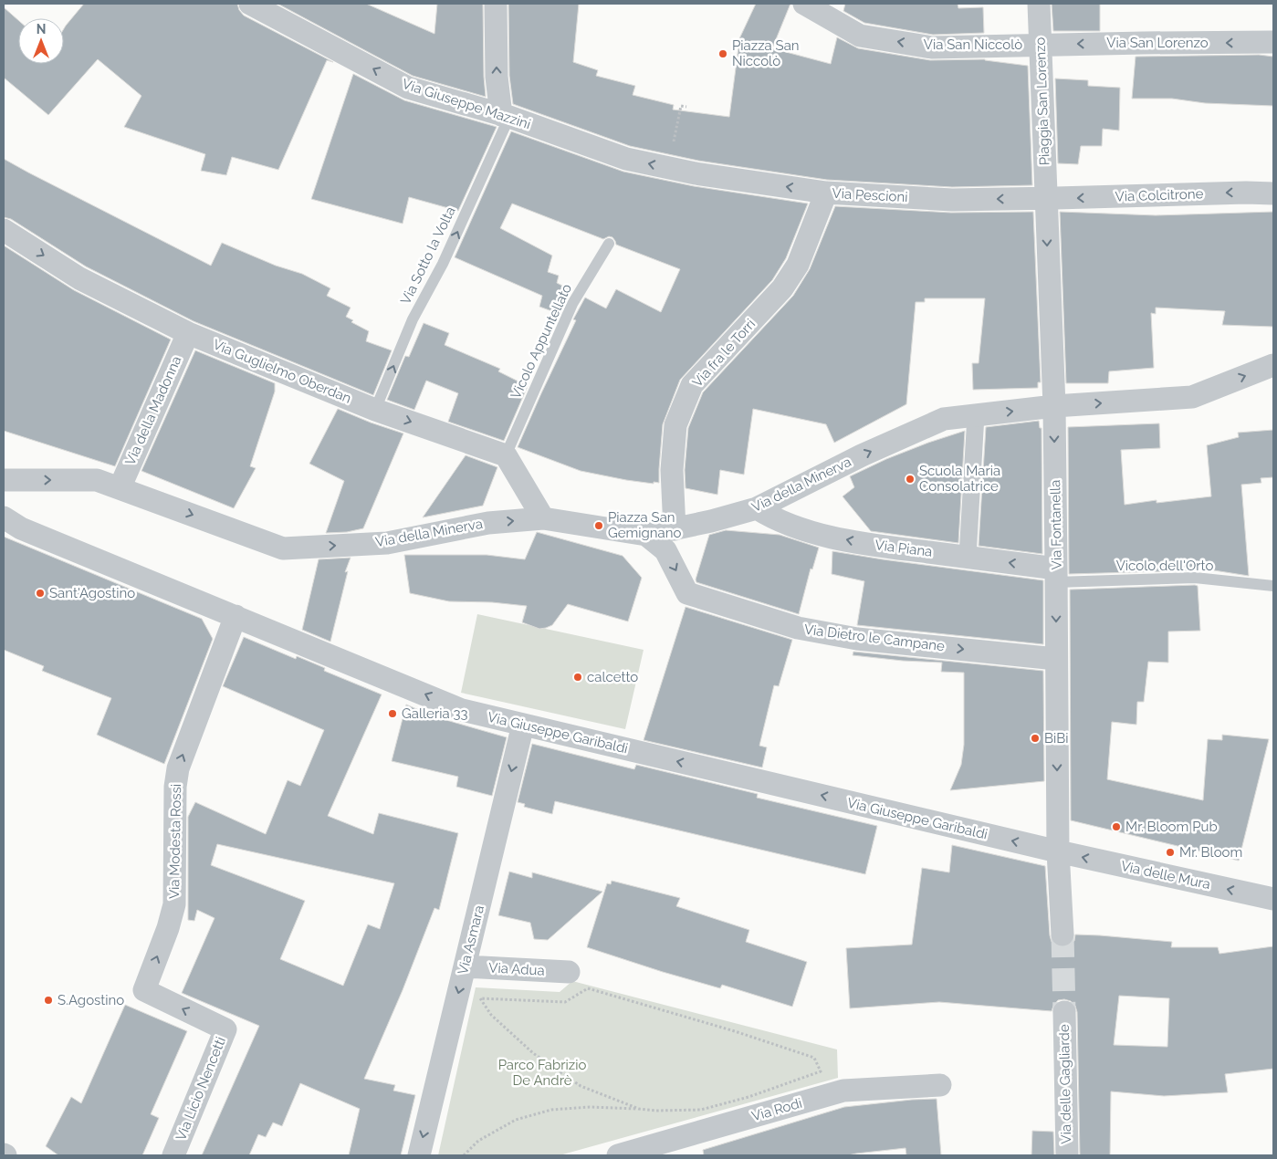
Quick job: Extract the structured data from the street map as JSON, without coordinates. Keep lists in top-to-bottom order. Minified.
{"streets":{"street":["Via San Lorenzo","Via San Niccolò","Piaggia San Lorenzo","Via Giuseppe Mazzini","Via Pescioni","Via Colcitrone","Via fra le Torri","Via Guglielmo Oberdan","Via della Madonna","Via della Minerva","Via Fontanella","Via Piana","Via Dietro le Campane","Via Giuseppe Garibaldi","Via Modesta Rossi","Via delle Mura","Via Asmara","Via Adua","Via delle Gagliarde","Via Licio Nencetti","Via Rodi"],"lane":["Via Sotto la Volta","Vicolo Appuntellato","Vicolo dell'Orto"]},"crossings":[["Via San Lorenzo","Via San Niccolò"],["Via San Lorenzo","Piaggia San Lorenzo"],["Via San Niccolò","Piaggia San Lorenzo"],["Piaggia San Lorenzo","Via Pescioni"],["Piaggia San Lorenzo","Via Colcitrone"],["Piaggia San Lorenzo","Via Fontanella"],["Via Giuseppe Mazzini","Via Pescioni"],["Via Giuseppe Mazzini","Via Sotto la Volta"],["Via Pescioni","Via Colcitrone"],["Via Pescioni","Via fra le Torri"],["Via Pescioni","Via Fontanella"],["Via Colcitrone","Via Fontanella"],["Via Sotto la Volta","Via Guglielmo Oberdan"],["Vicolo Appuntellato","Via Guglielmo Oberdan"],["Via fra le Torri","Via della Minerva"],["Via Guglielmo Oberdan","Via della Madonna"],["Via della Madonna","Via della Minerva"],["Via della Minerva","Via Fontanella"],["Via della Minerva","Via Piana"],["Via della Minerva","Via Dietro le Campane"],["Via Fontanella","Via Piana"],["Via Fontanella","Vicolo dell'Orto"],["Via Fontanella","Via Dietro le Campane"],["Via Fontanella","Via Giuseppe Garibaldi"],["Via Fontanella","Via delle Mura"],["Via Piana","Vicolo dell'Orto"],["Via Giuseppe Garibaldi","Via Modesta Rossi"],["Via Giuseppe Garibaldi","Via delle Mura"],["Via Giuseppe Garibaldi","Via Asmara"],["Via Modesta Rossi","Via Licio Nencetti"],["Via Asmara","Via Adua"]],"one_way":["Via San Lorenzo","Via San Niccolò","Via Giuseppe Mazzini","Via Pescioni","Via Colcitrone","Via Sotto la Volta","Via Guglielmo Oberdan","Via della Minerva","Via Fontanella","Via Piana","Via Dietro le Campane","Via Giuseppe Garibaldi","Via Modesta Rossi","Via delle Mura","Via Asmara"],"parks":["Parco Fabrizio De Andrè"],"places":["Piazza San Niccolò","Scuola Maria Consolatrice","Piazza San Gemignano","Sant'Agostino","calcetto","Galleria 33","BiBi","Mr. Bloom Pub","Mr. Bloom","S.Agostino"],"north":"top"}
